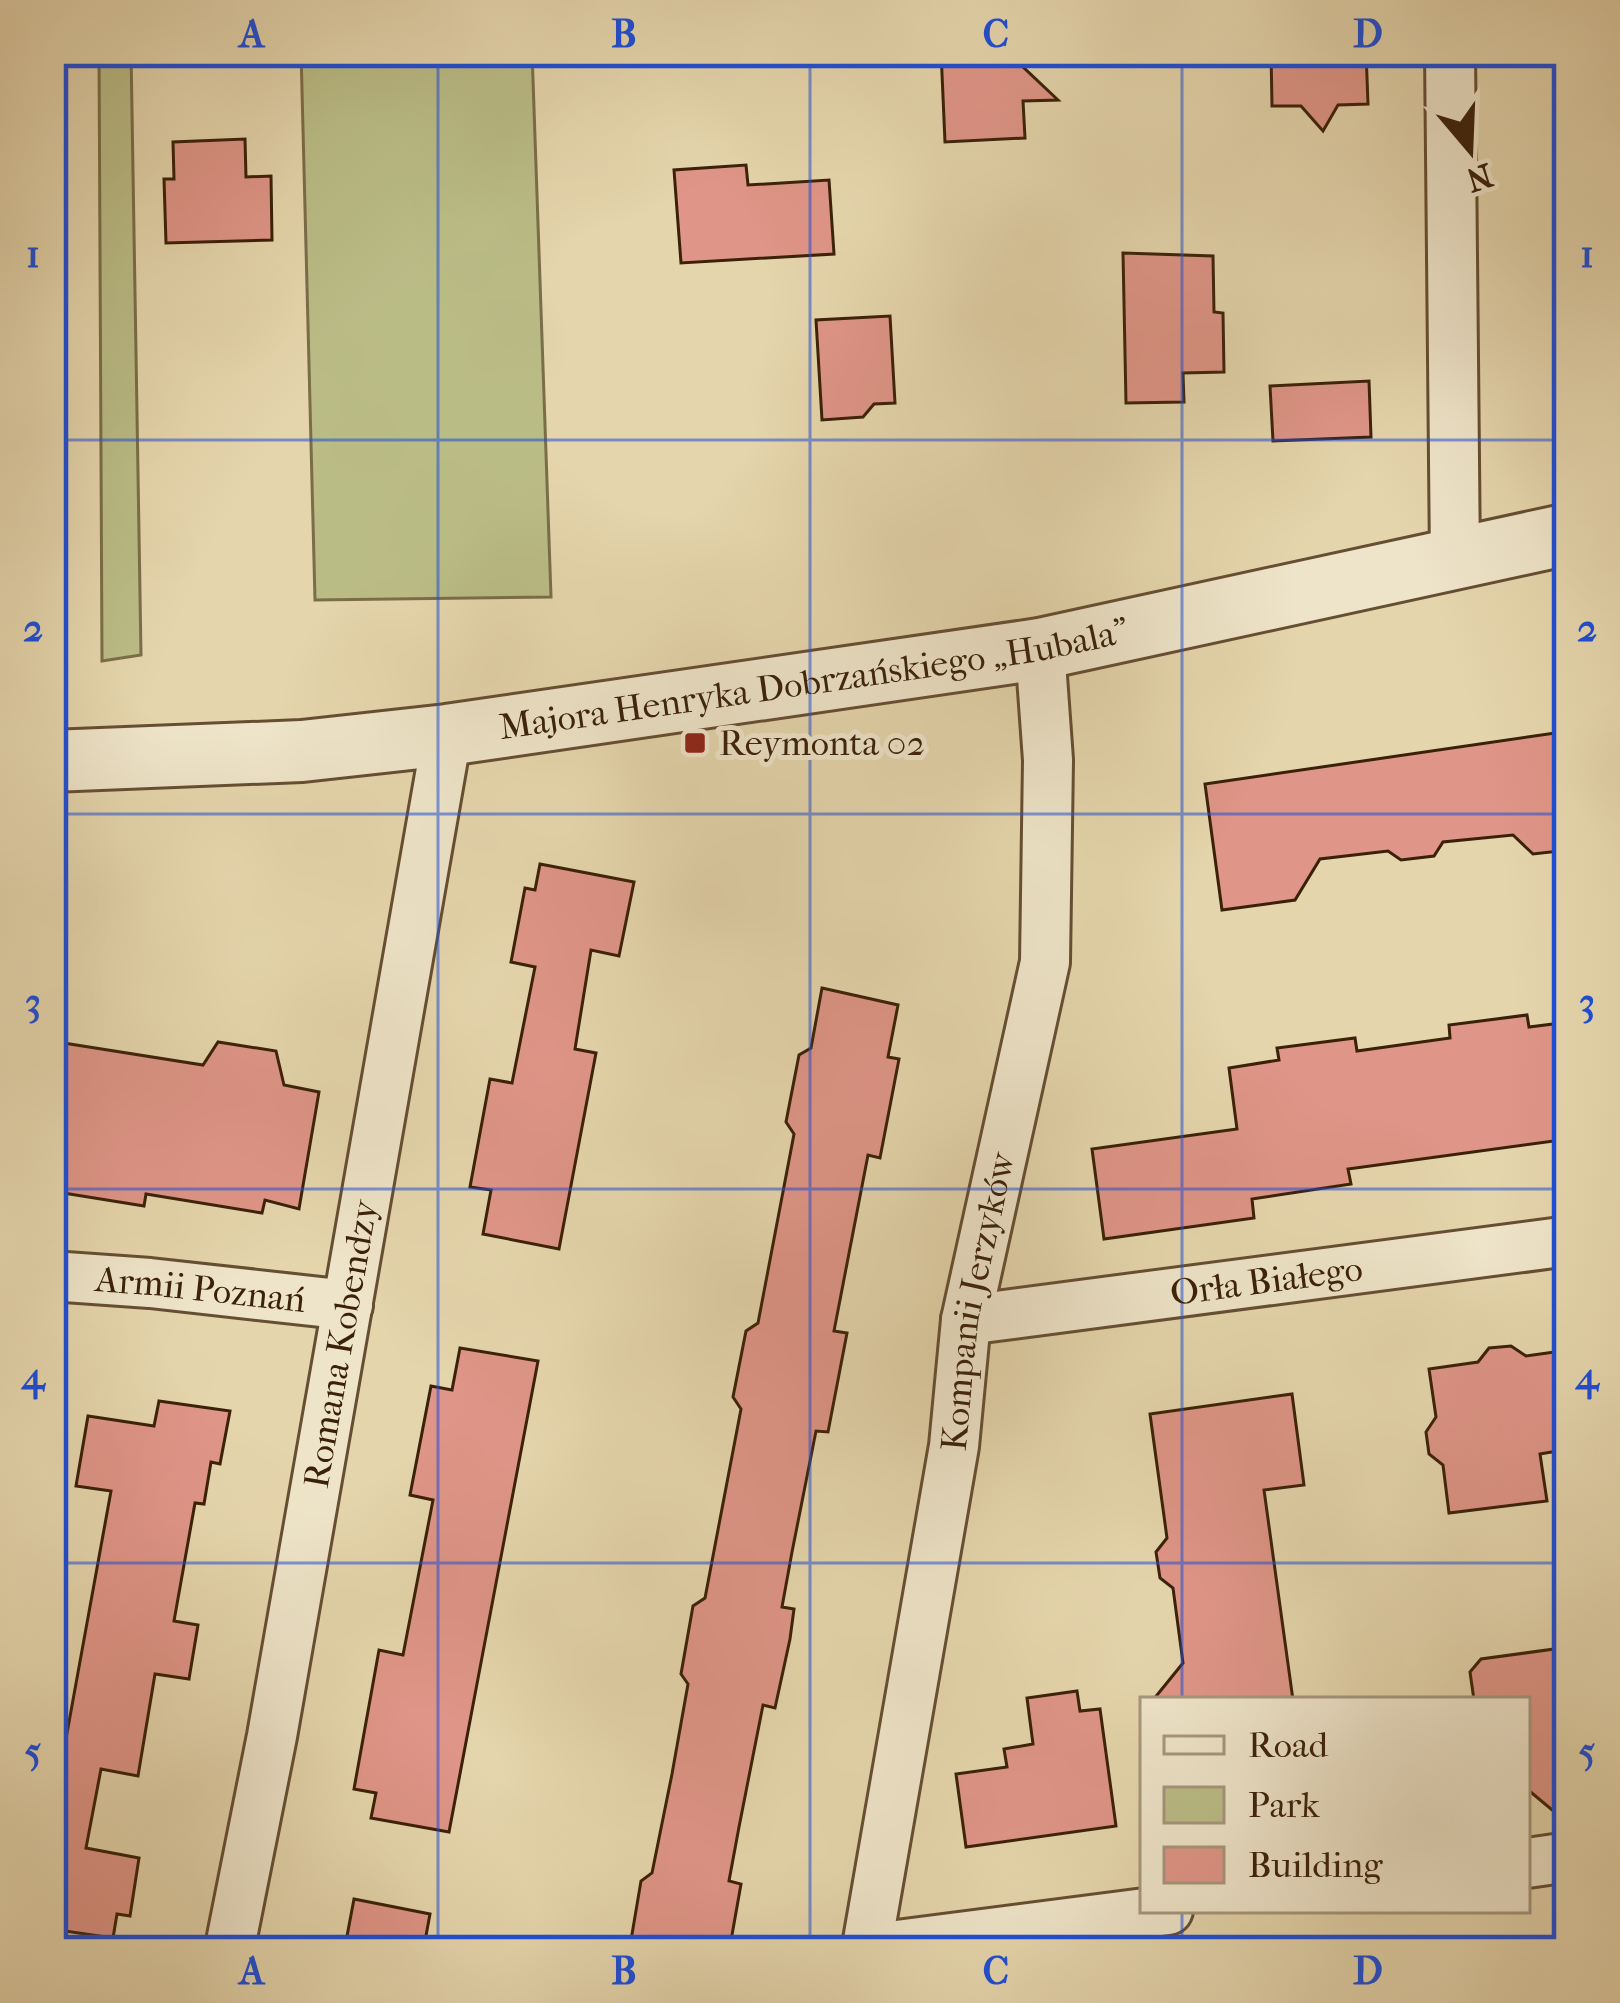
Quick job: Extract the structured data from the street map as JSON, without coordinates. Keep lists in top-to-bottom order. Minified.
{"streets":{"street":["Majora Henryka Dobrzańskiego „Hubala”","Orła Białego","Armii Poznań","Kompanii Jerzyków","Romana Kobendzy"]},"crossings":[["Majora Henryka Dobrzańskiego „Hubala”","Kompanii Jerzyków"],["Majora Henryka Dobrzańskiego „Hubala”","Romana Kobendzy"],["Orła Białego","Kompanii Jerzyków"],["Armii Poznań","Romana Kobendzy"]],"places":{"transit":["Reymonta 02"]},"legend":["Road","Park","Building"],"north":"bottom","grid":{"columns":["A","B","C","D"],"rows":["1","2","3","4","5"]}}
